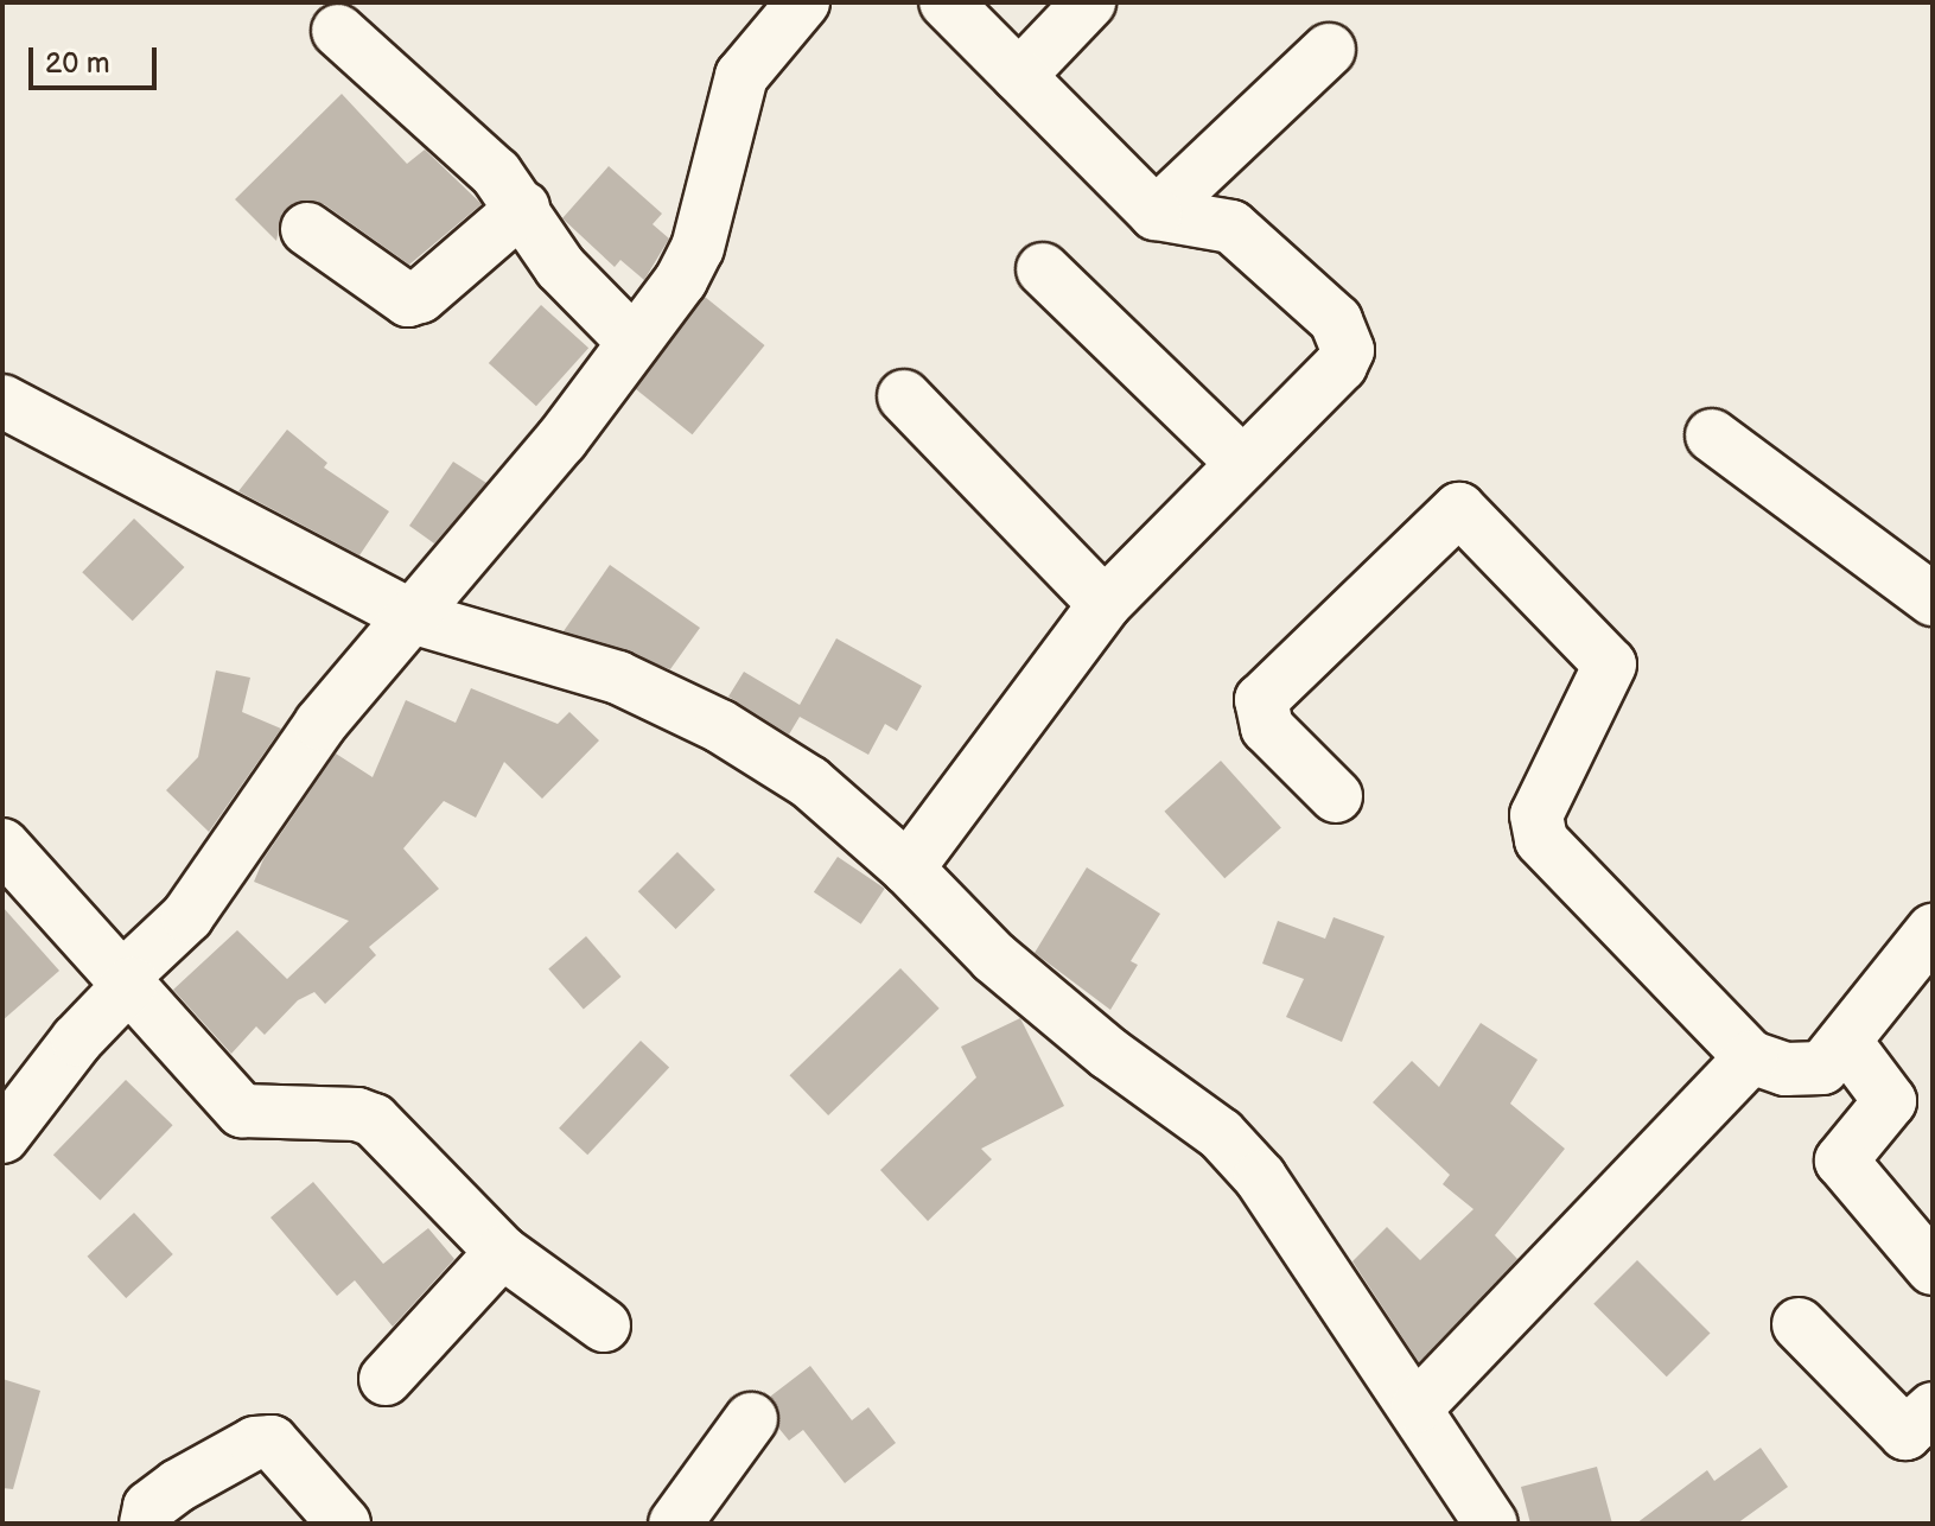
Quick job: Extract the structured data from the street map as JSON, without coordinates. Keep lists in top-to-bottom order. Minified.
{"scale_bar":"20 m"}
